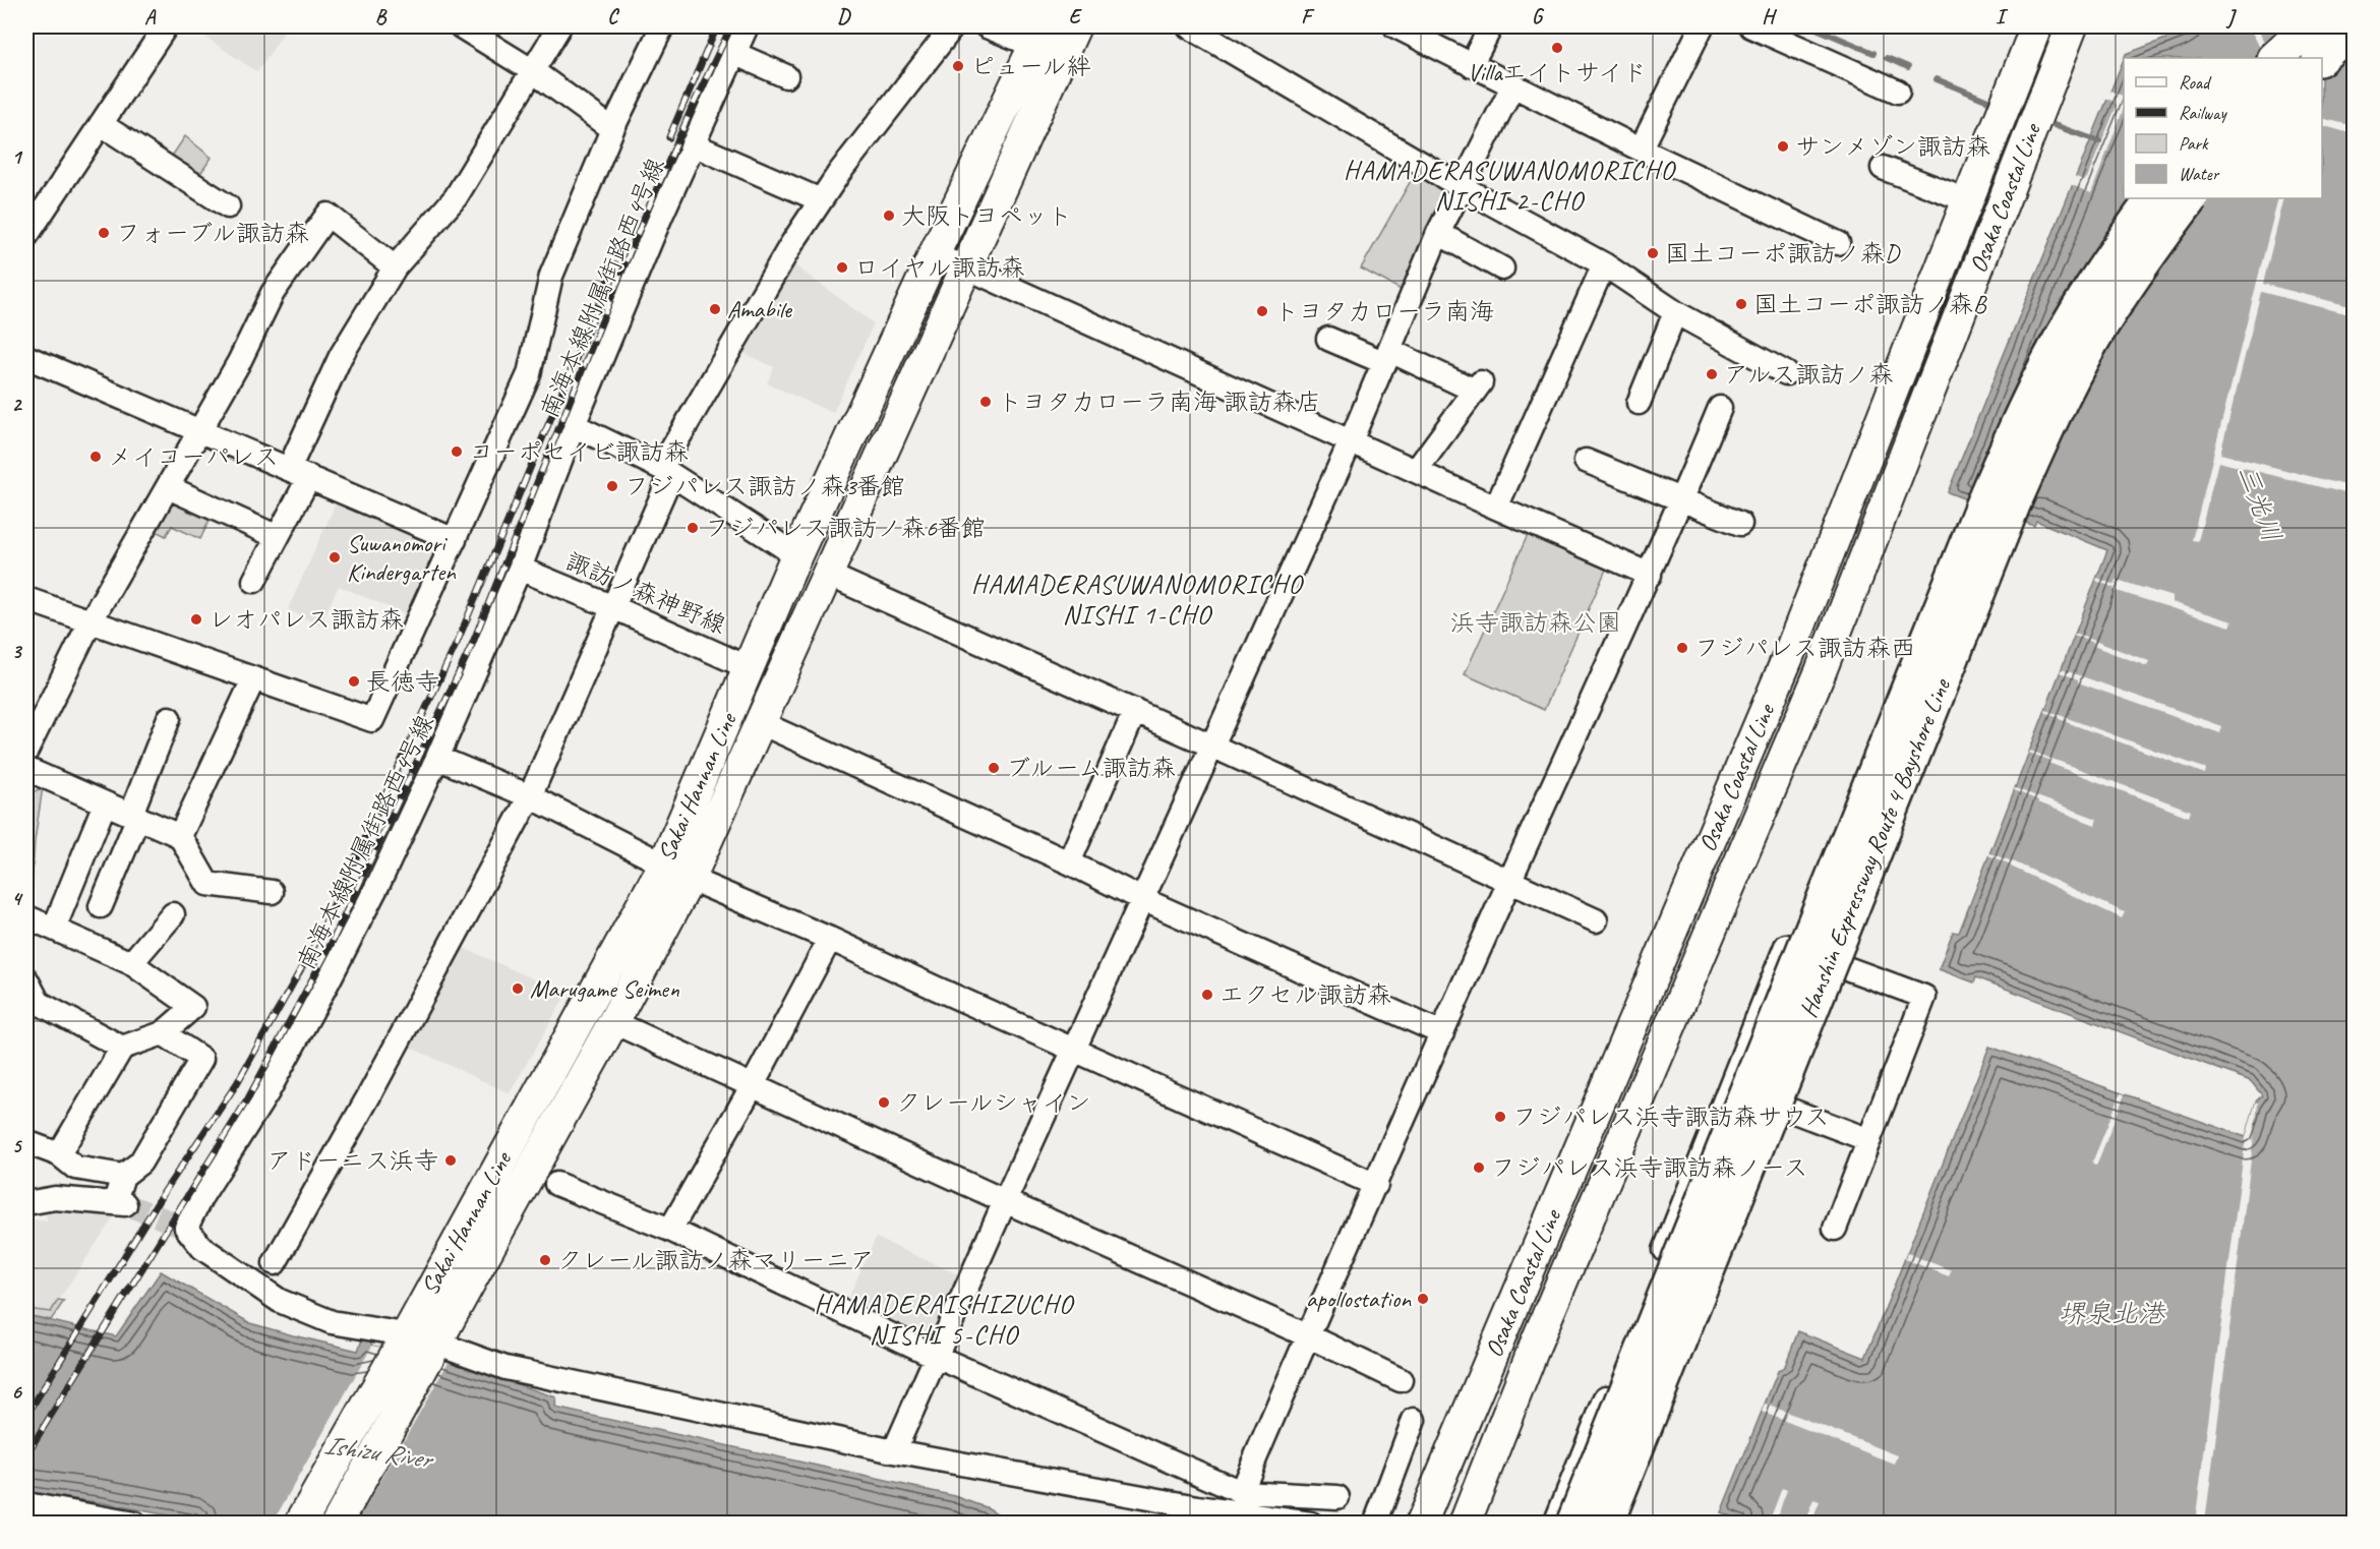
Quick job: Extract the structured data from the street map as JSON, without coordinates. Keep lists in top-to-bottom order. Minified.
{"streets":{"highway":["Hanshin Expressway Route 4 Bayshore Line"],"main road":["Osaka Coastal Line","Sakai Hannan Line"],"street":["南海本線附属街路西4号線","諏訪ノ森神野線"]},"crossings":[["南海本線附属街路西4号線","諏訪ノ森神野線"],["南海本線附属街路西4号線","Sakai Hannan Line"],["諏訪ノ森神野線","Sakai Hannan Line"]],"districts":["HAMADERASUWANOMORICHO NISHI 2-CHO","HAMADERASUWANOMORICHO NISHI 1-CHO","HAMADERAISHIZUCHO NISHI 5-CHO"],"water":["三光川","堺泉北港","Ishizu River"],"parks":["浜寺諏訪森公園"],"places":["Villaエイトサイド","ピュール絆","サンメゾン諏訪森","大阪トヨペット","フォーブル諏訪森","国土コーポ諏訪ノ森D","ロイヤル諏訪森","国土コーポ諏訪ノ森B","Amabile","トヨタカローラ南海","アルス諏訪ノ森","トヨタカローラ南海 諏訪森店","コーポセイビ諏訪森","メイコーパレス","フジパレス諏訪ノ森3番館","フジパレス諏訪ノ森6番館","Suwanomori Kindergarten","レオパレス諏訪森","フジパレス諏訪森西","長徳寺","ブルーム諏訪森","Marugame Seimen","エクセル諏訪森","クレールシャイン","フジパレス浜寺諏訪森サウス","アドーニス浜寺","フジパレス浜寺諏訪森ノース","クレール諏訪ノ森マリーニア","apollostation"],"legend":["Road","Railway","Park","Water"],"grid":{"columns":["A","B","C","D","E","F","G","H","I","J"],"rows":["1","2","3","4","5","6"]}}
